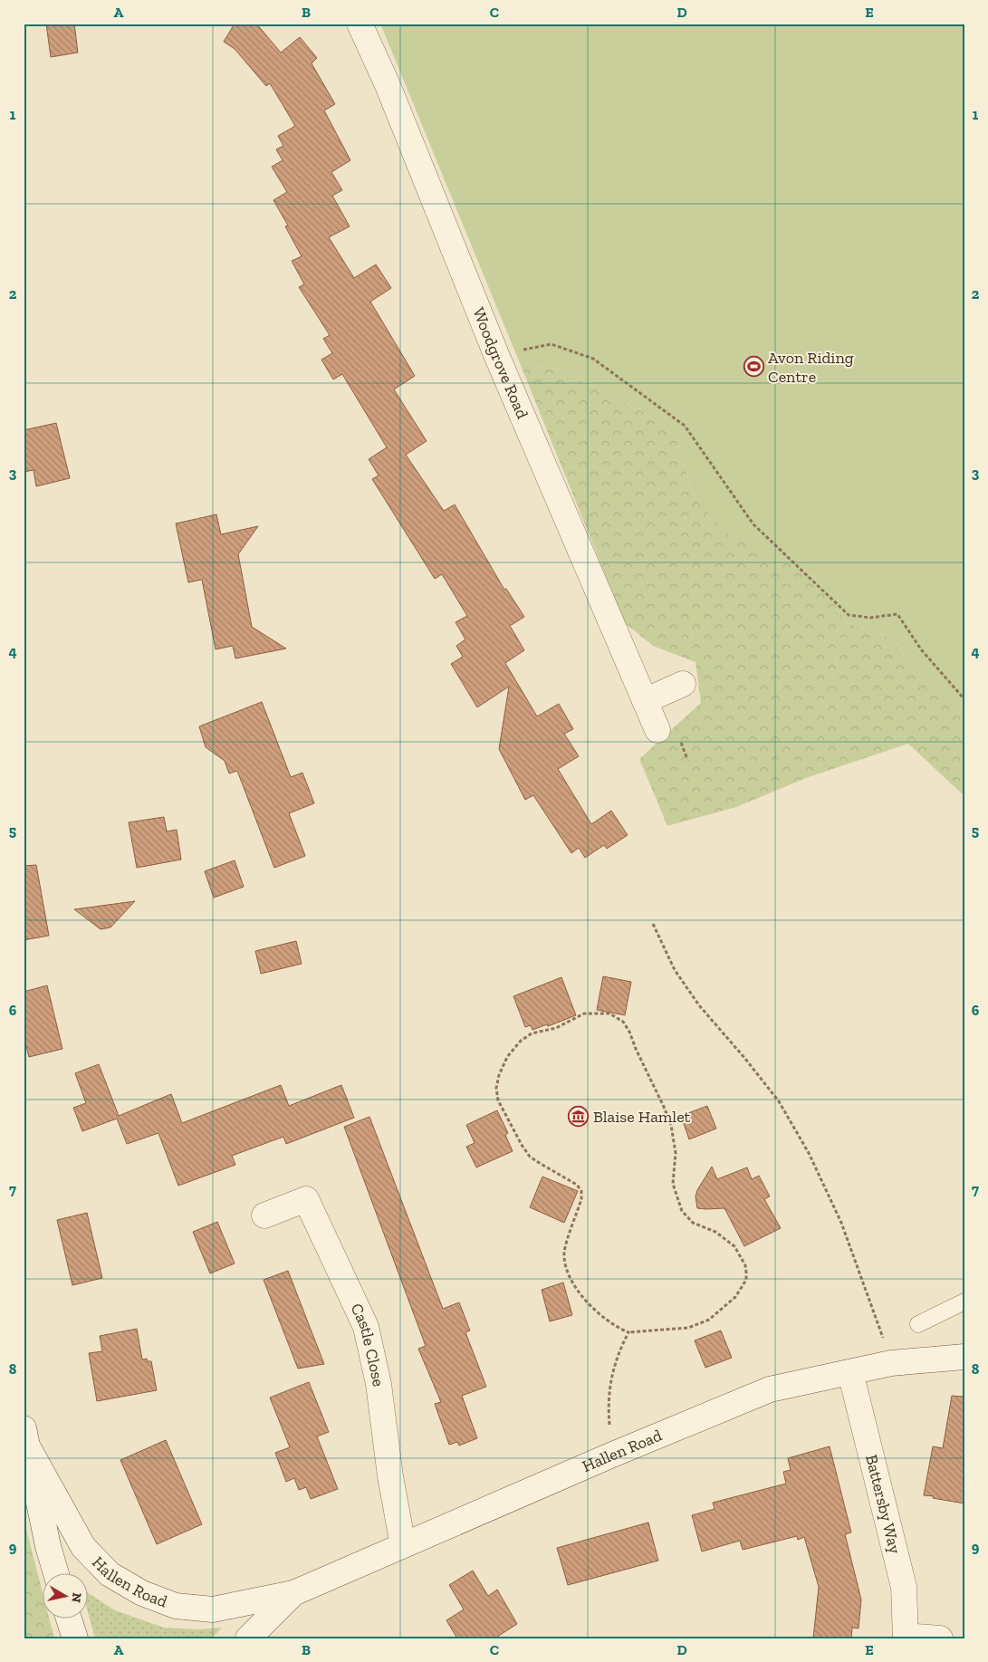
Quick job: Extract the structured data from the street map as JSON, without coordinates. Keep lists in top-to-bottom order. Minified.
{"streets":{"street":["Woodgrove Road","Castle Close","Hallen Road","Battersby Way"]},"crossings":[["Castle Close","Hallen Road"],["Hallen Road","Battersby Way"]],"places":{"sports":["Avon Riding Centre"],"museum":["Blaise Hamlet"]},"north":"right","grid":{"columns":["A","B","C","D","E"],"rows":["1","2","3","4","5","6","7","8","9"]}}
